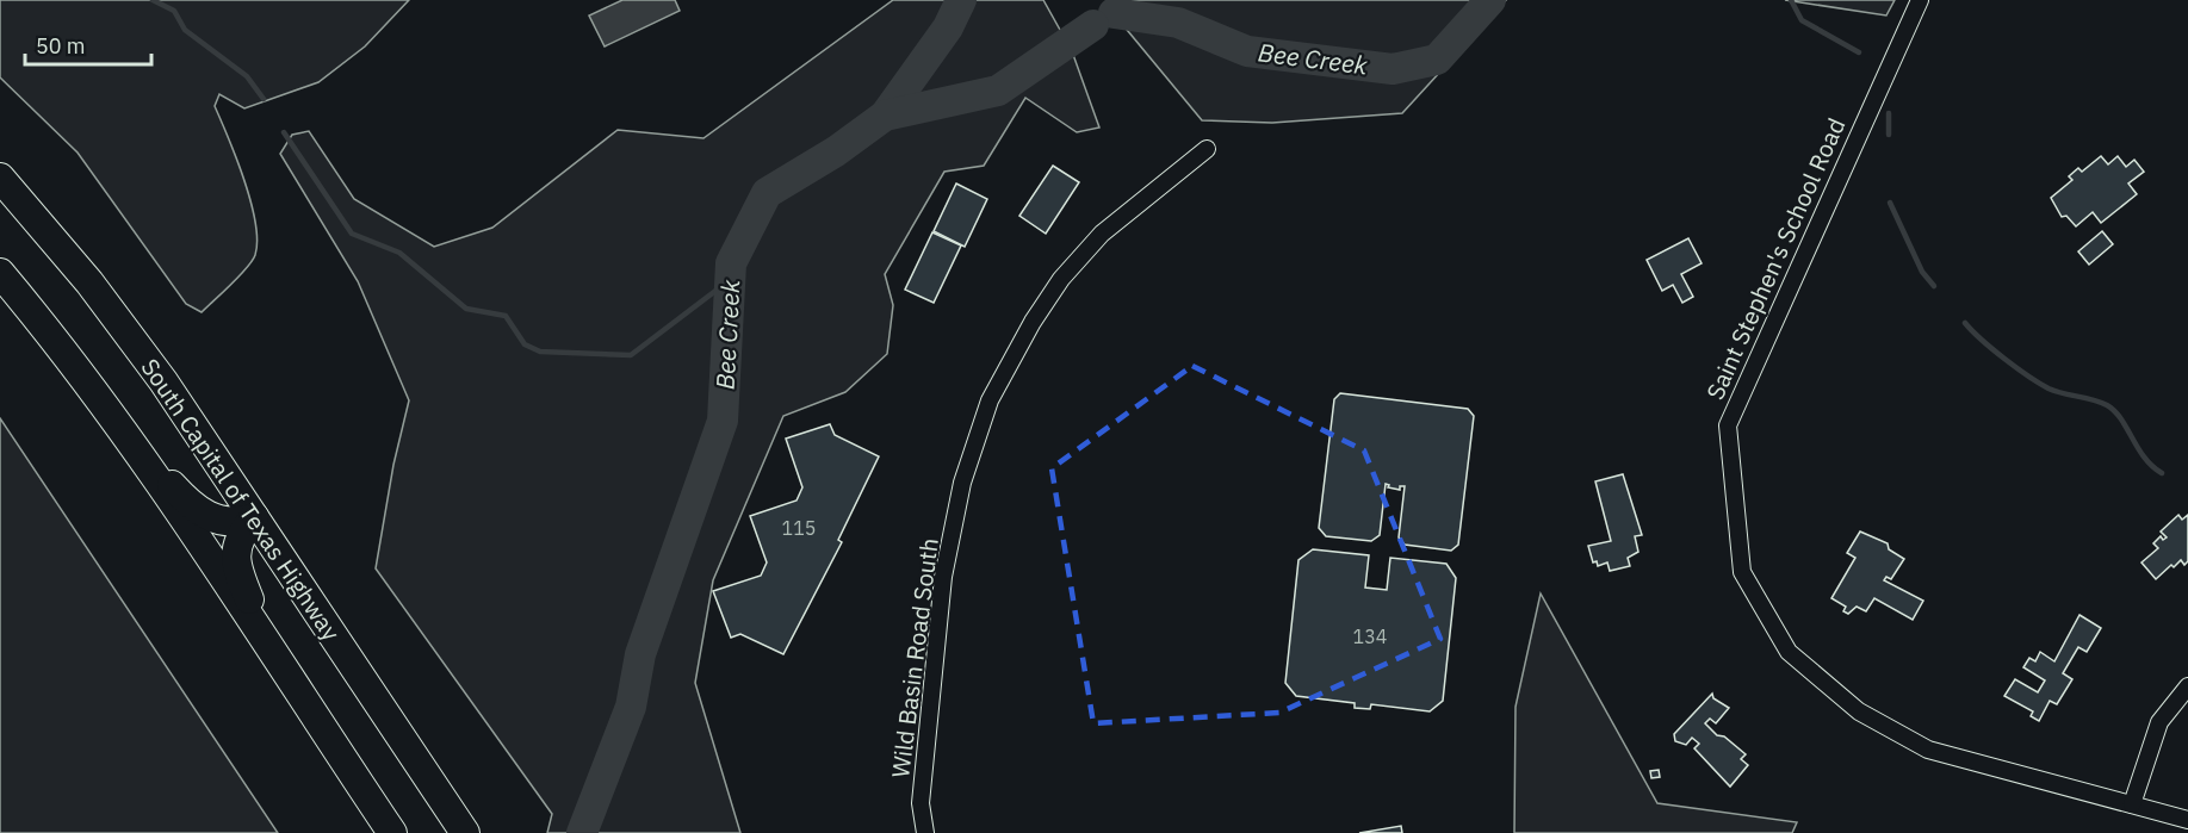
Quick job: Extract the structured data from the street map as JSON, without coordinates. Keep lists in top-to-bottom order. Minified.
{"streets":{"highway":["South Capital of Texas Highway"],"street":["Saint Stephen's School Road","Wild Basin Road South"]},"water":["Bee Creek"],"house_numbers":["115","134"],"scale_bar":"50 m"}
